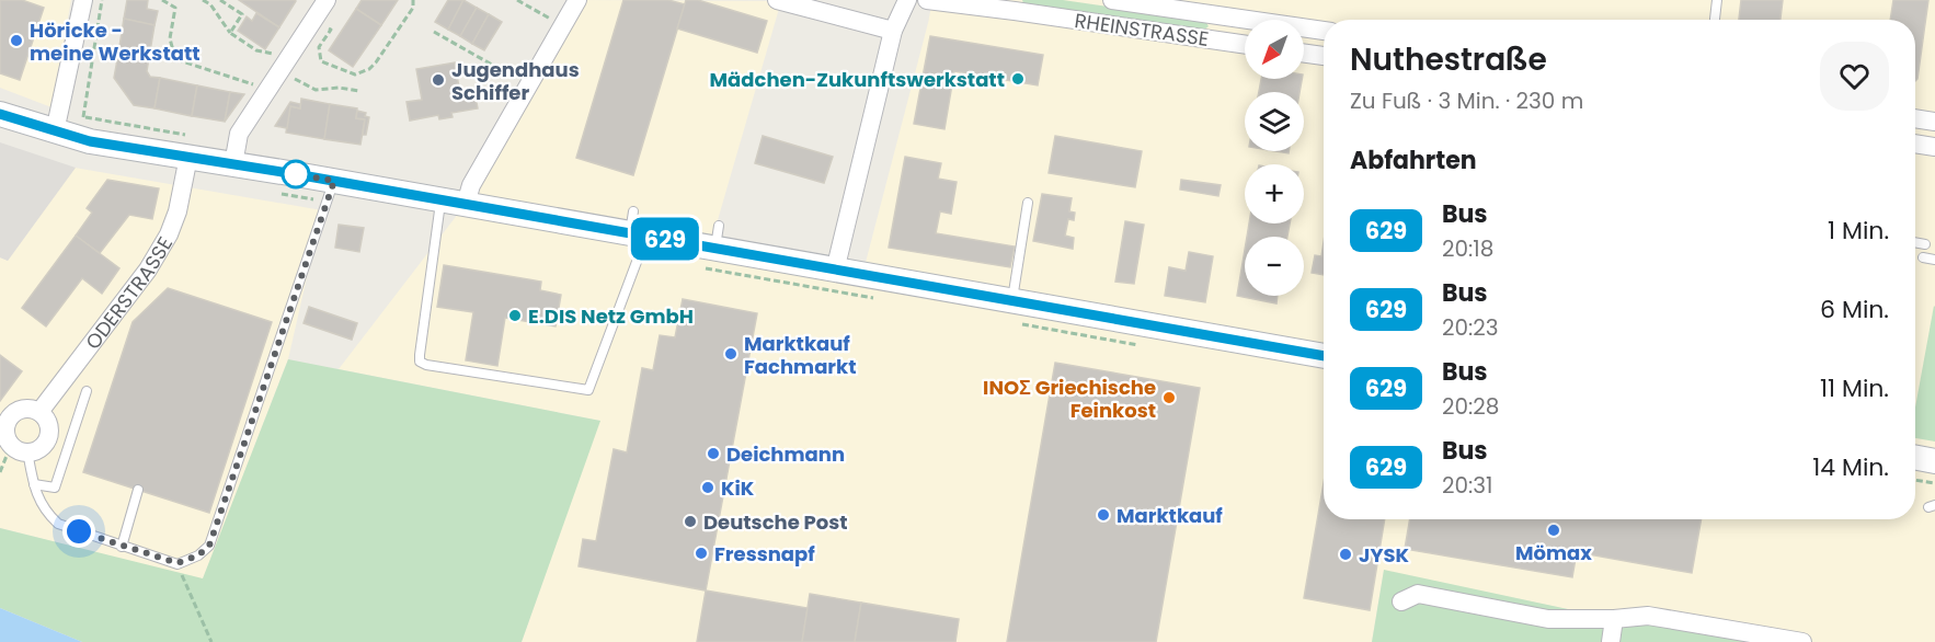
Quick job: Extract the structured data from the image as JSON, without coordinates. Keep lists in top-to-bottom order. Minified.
{"streets":{"street":["RHEINSTRASSE","ODERSTRASSE"]},"places":["Höricke - meine Werkstatt","Mädchen-Zukunftswerkstatt","Jugendhaus Schiffer","E.DIS Netz GmbH","Marktkauf Fachmarkt","INOΣ Griechische Feinkost","Deichmann","KiK","Marktkauf","Deutsche Post","Mömax","Fressnapf","JYSK"],"lines":["bus line 629"],"north":"bottom left","page":{"on_map":"629","map_buttons":["+","−"],"heading":[["Nuthestraße","Zu Fuß · 3 Min. · 230 m"],"Abfahrten"],"list":[{"mark":"629","name":"Bus","note":"20:18","value":"1 Min."},{"mark":"629","name":"Bus","note":"20:23","value":"6 Min."},{"mark":"629","name":"Bus","note":"20:28","value":"11 Min."},{"mark":"629","name":"Bus","note":"20:31","value":"14 Min."}]}}
